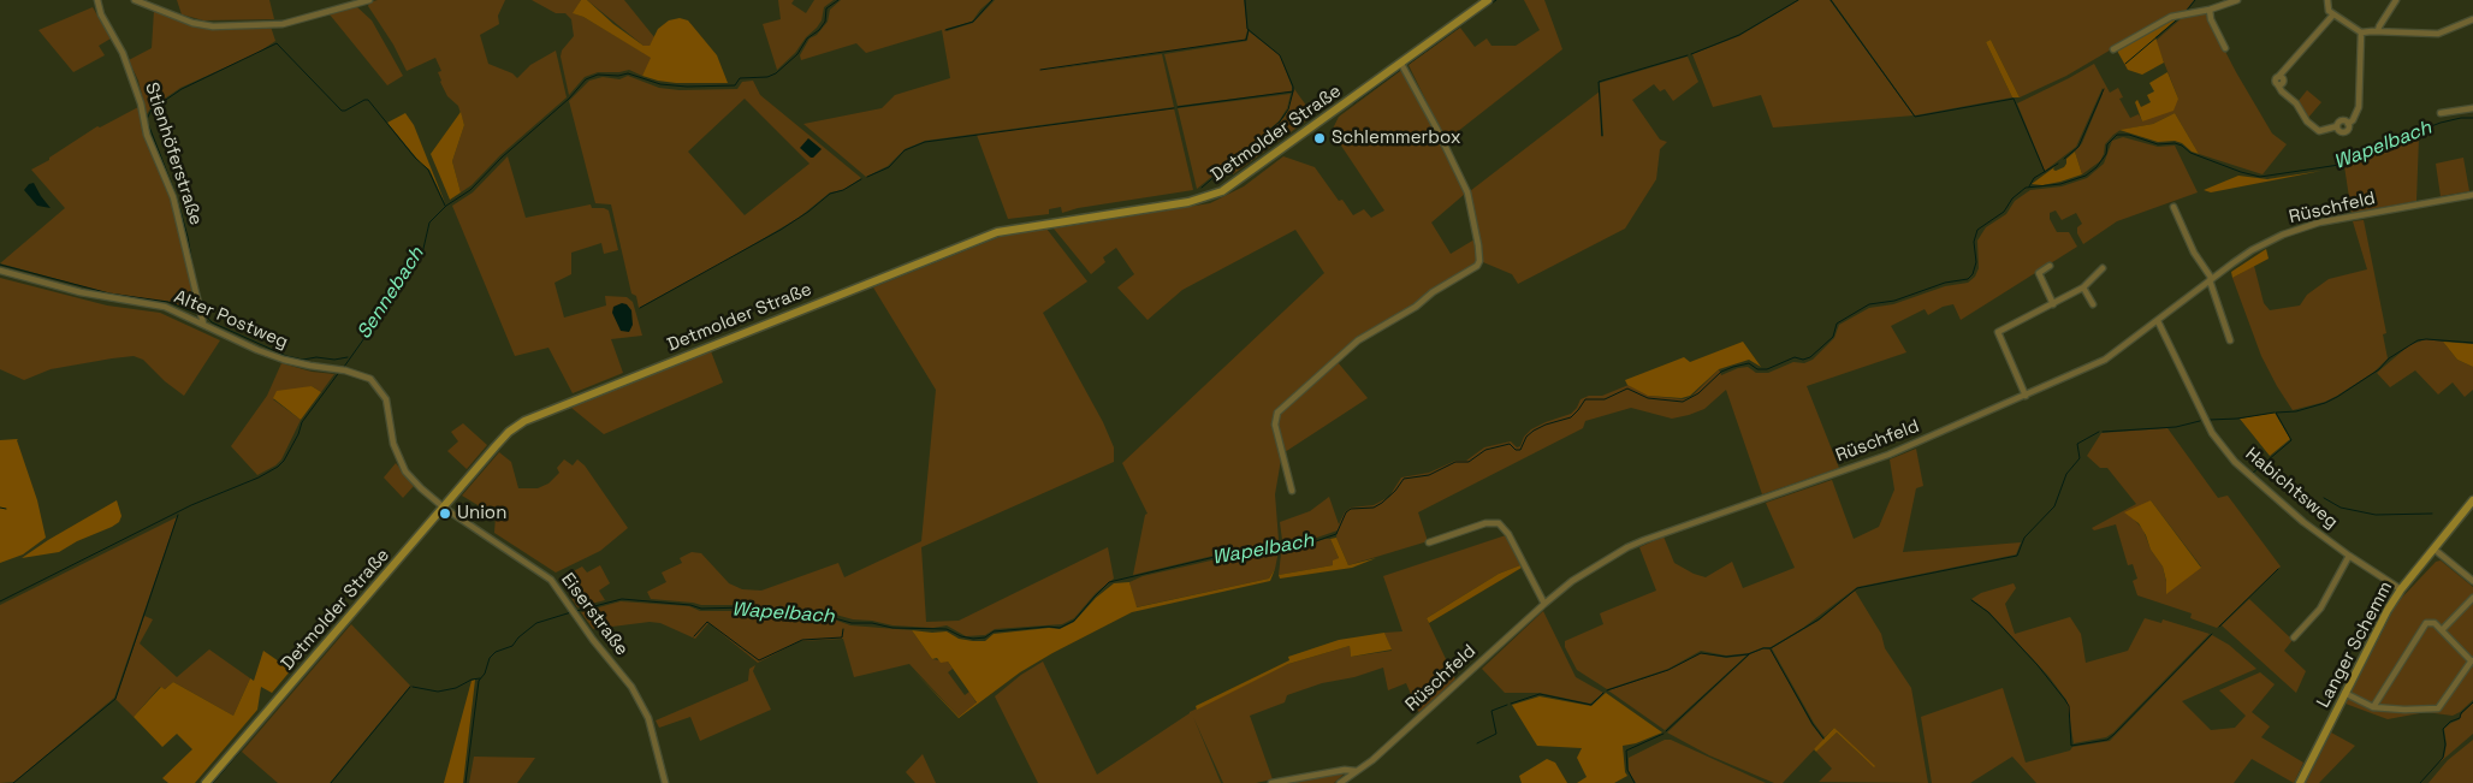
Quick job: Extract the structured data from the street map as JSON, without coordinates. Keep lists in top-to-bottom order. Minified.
{"streets":{"main road":["Detmolder Straße","Langer Schemm"],"street":["Stienhöferstraße","Rüschfeld","Alter Postweg","Habichtsweg","Eiserstraße"]},"crossings":[["Detmolder Straße","Alter Postweg"],["Detmolder Straße","Eiserstraße"],["Stienhöferstraße","Alter Postweg"],["Rüschfeld","Habichtsweg"],["Alter Postweg","Eiserstraße"],["Habichtsweg","Langer Schemm"]],"water":["Wapelbach","Sennebach"],"places":["Schlemmerbox","Union"]}
